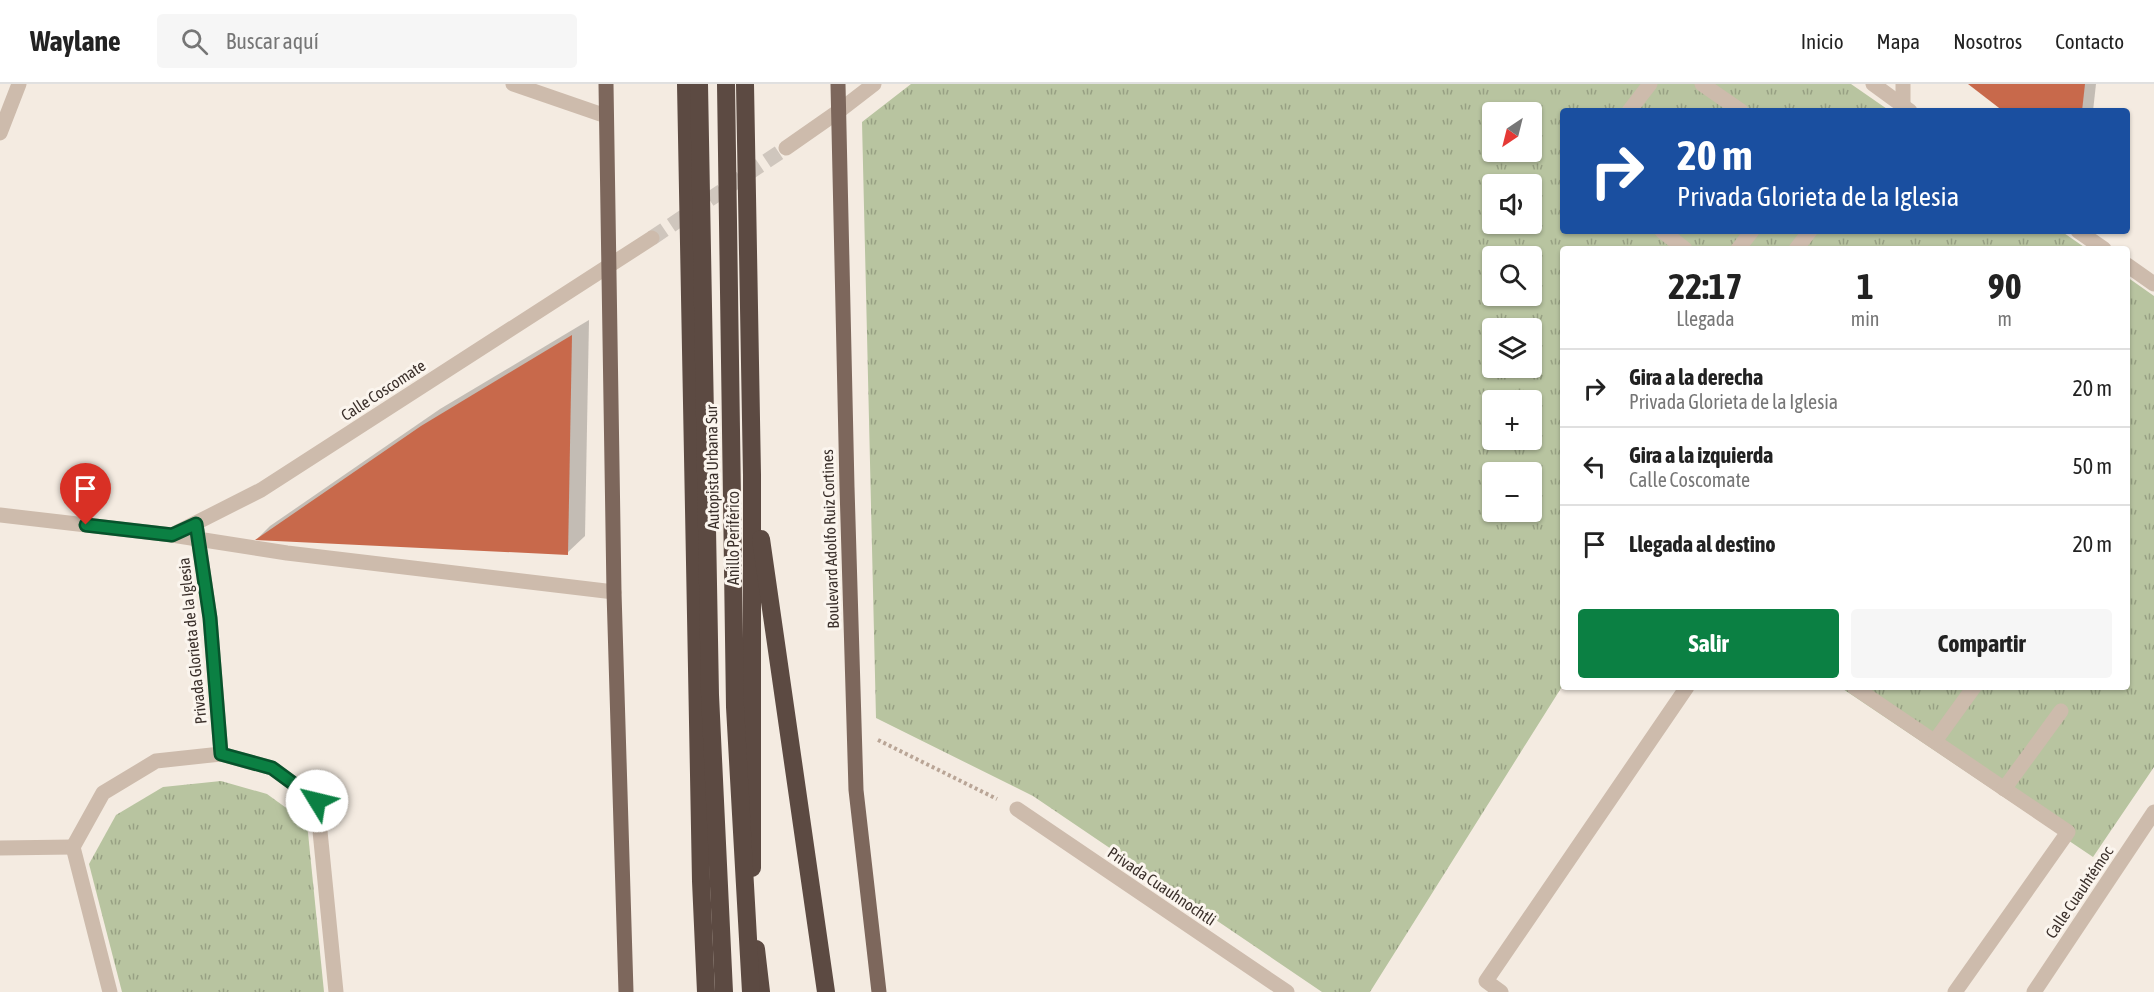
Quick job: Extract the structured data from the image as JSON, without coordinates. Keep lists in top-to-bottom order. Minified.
{"streets":{"highway":["Autopista Urbana Sur","Anillo Periférico"],"main road":["Boulevard Adolfo Ruiz Cortines"],"street":["Calle Coscomate","Privada Glorieta de la Iglesia","Privada Cuauhnochtli","Calle Cuauhtémoc"]},"crossings":[["Calle Coscomate","Privada Glorieta de la Iglesia"]],"north":"bottom left","page":{"header":"Waylane","search":"Buscar aquí","nav":["Inicio","Mapa","Nosotros","Contacto"],"map_buttons":["+","−"],"turn":["20 m","Privada Glorieta de la Iglesia"],"eta":["22:17","Llegada","1","min","90","m"],"list":[{"name":"Gira a la derecha","note":"Privada Glorieta de la Iglesia","value":"20 m"},{"name":"Gira a la izquierda","note":"Calle Coscomate","value":"50 m"},{"name":"Llegada al destino","value":"20 m"}],"buttons":["Salir","Compartir"]}}
